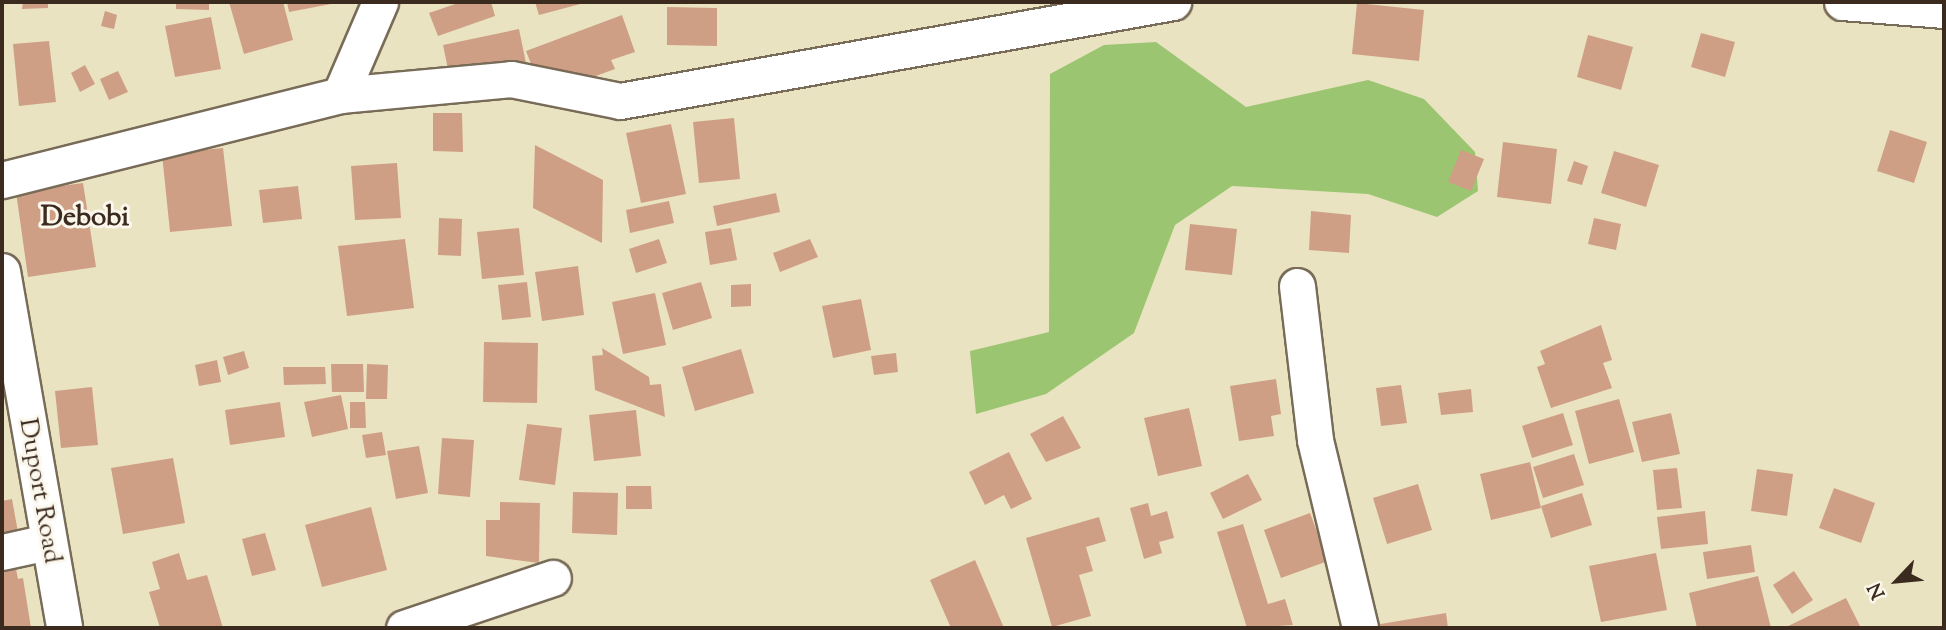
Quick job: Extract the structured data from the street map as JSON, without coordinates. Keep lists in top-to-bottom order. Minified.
{"streets":{"street":["Duport Road"]},"districts":["Debobi"],"north":"bottom left"}
